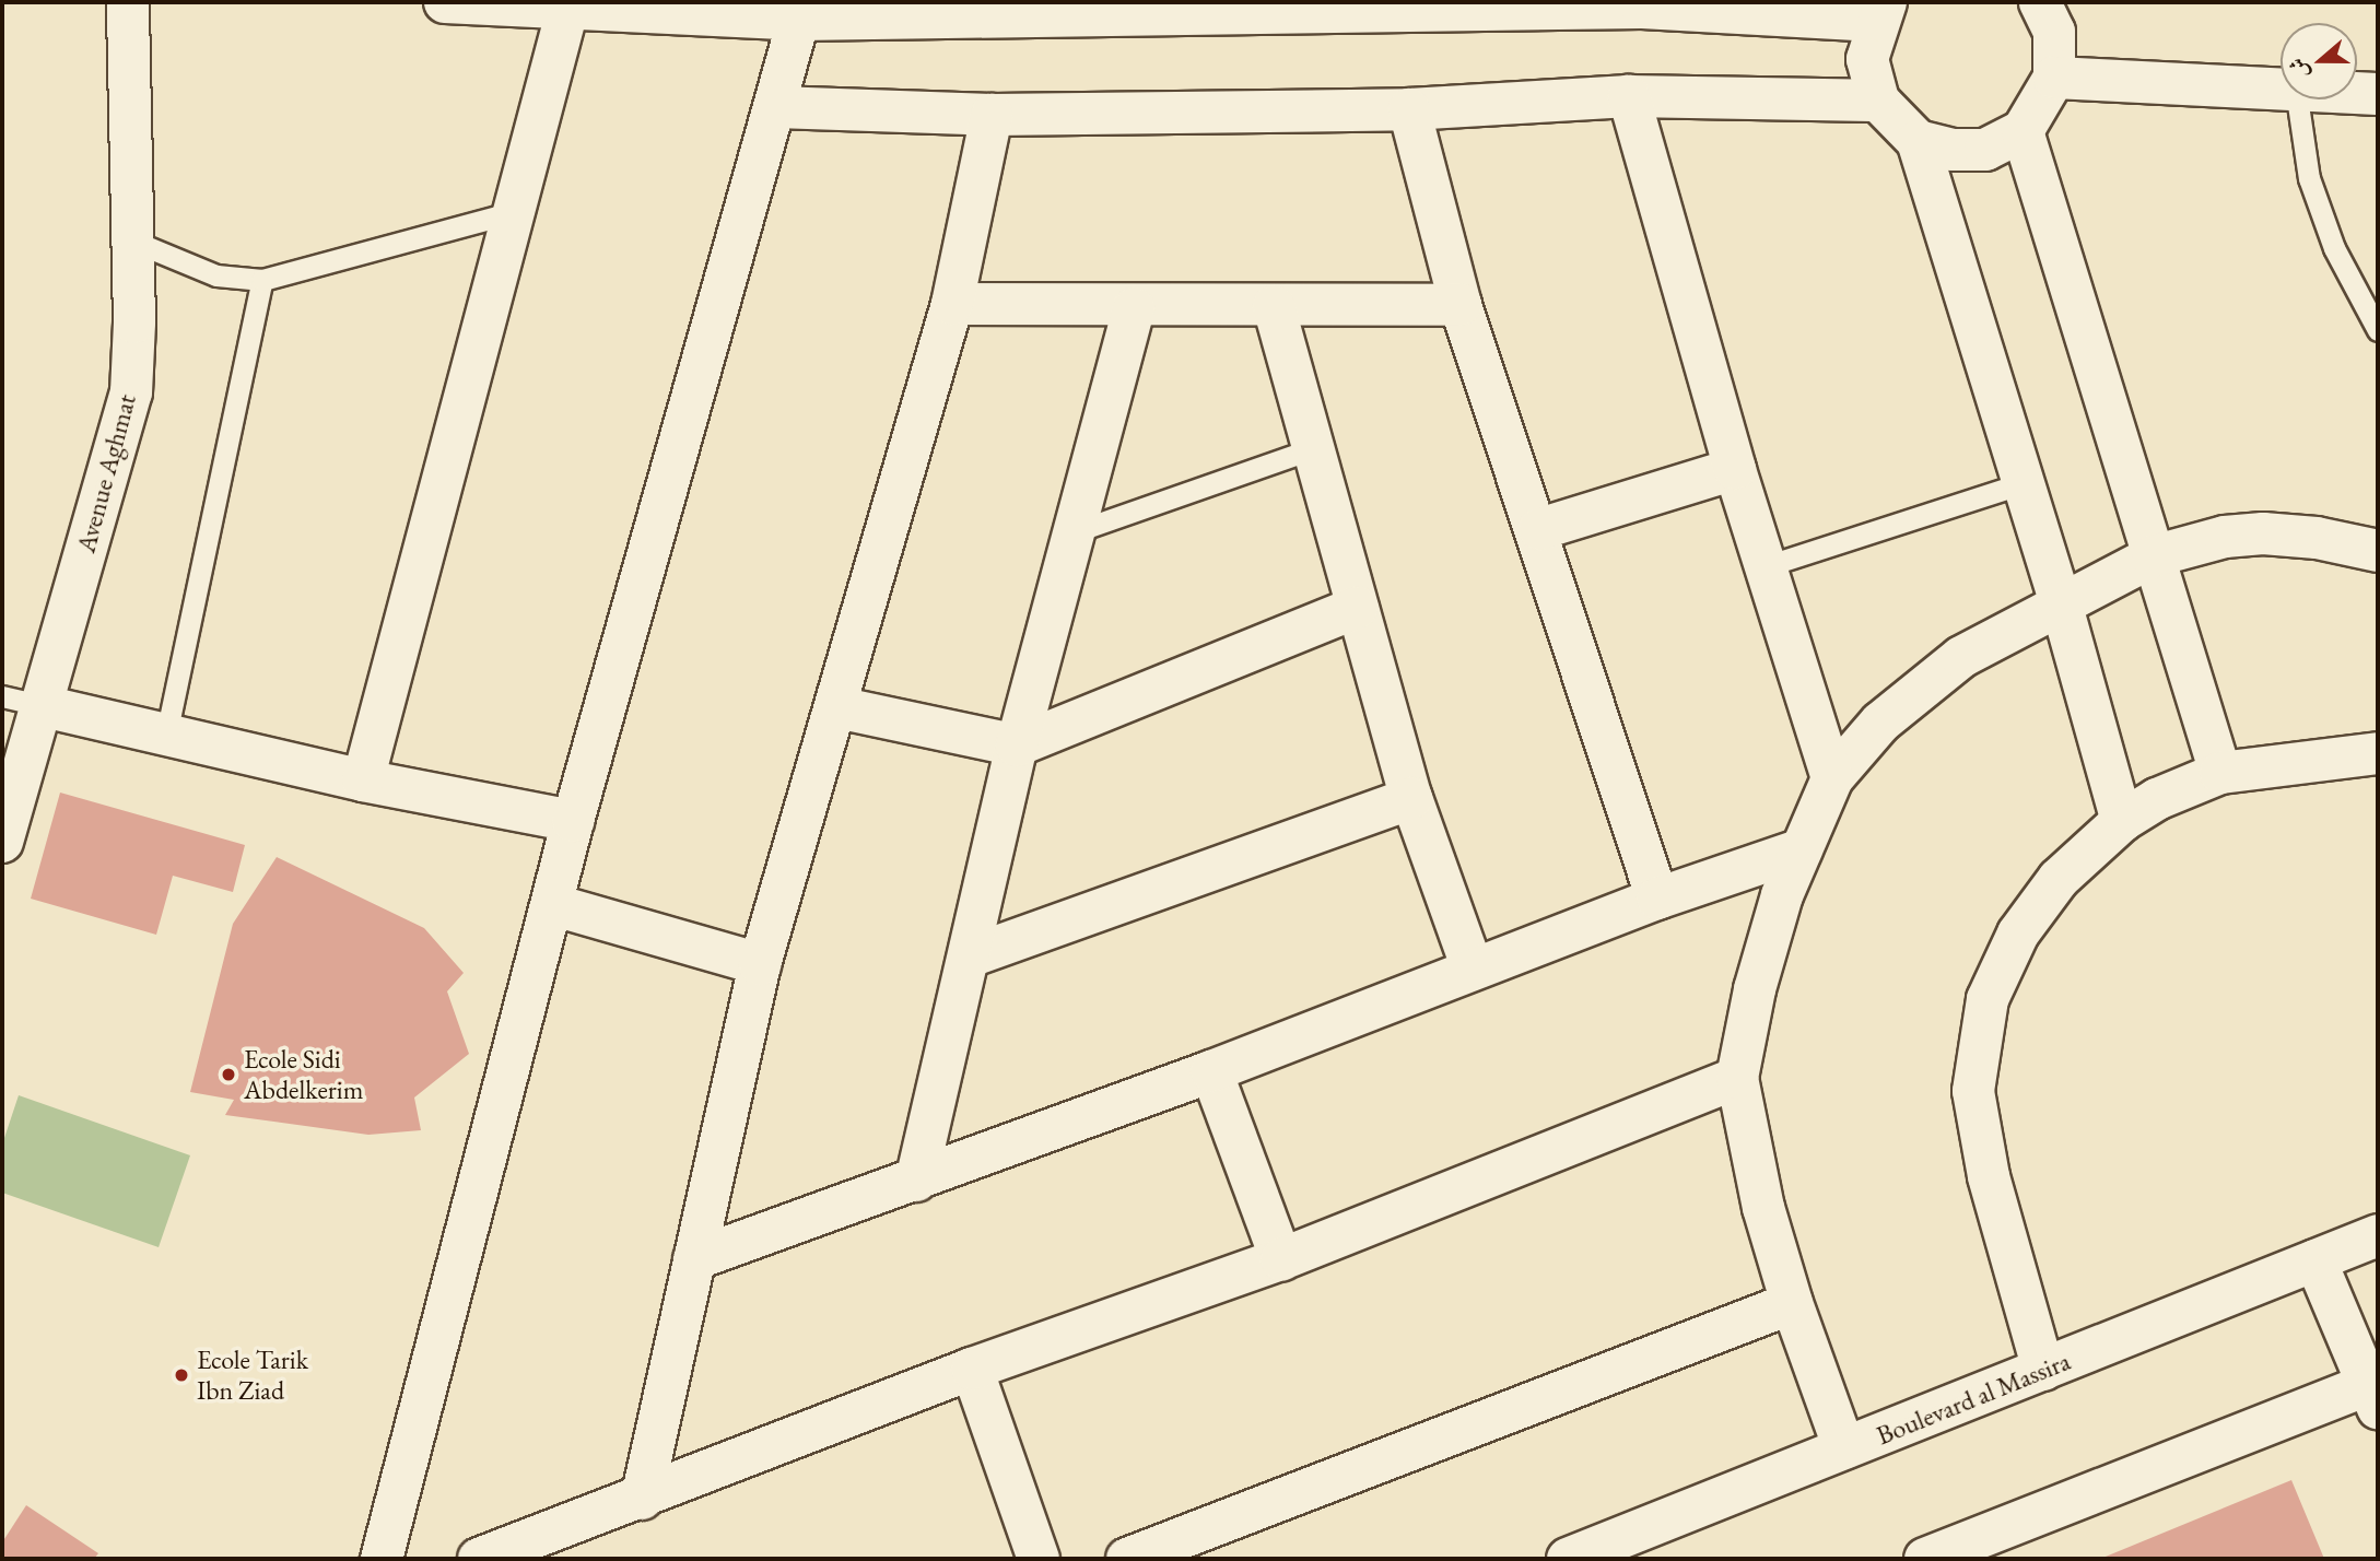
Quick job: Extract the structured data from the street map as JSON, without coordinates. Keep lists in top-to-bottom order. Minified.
{"streets":{"street":["Avenue Aghmat","Boulevard al Massira"]},"places":["Ecole Sidi Abdelkerim","Ecole Tarik Ibn Ziad"],"north":"left"}
